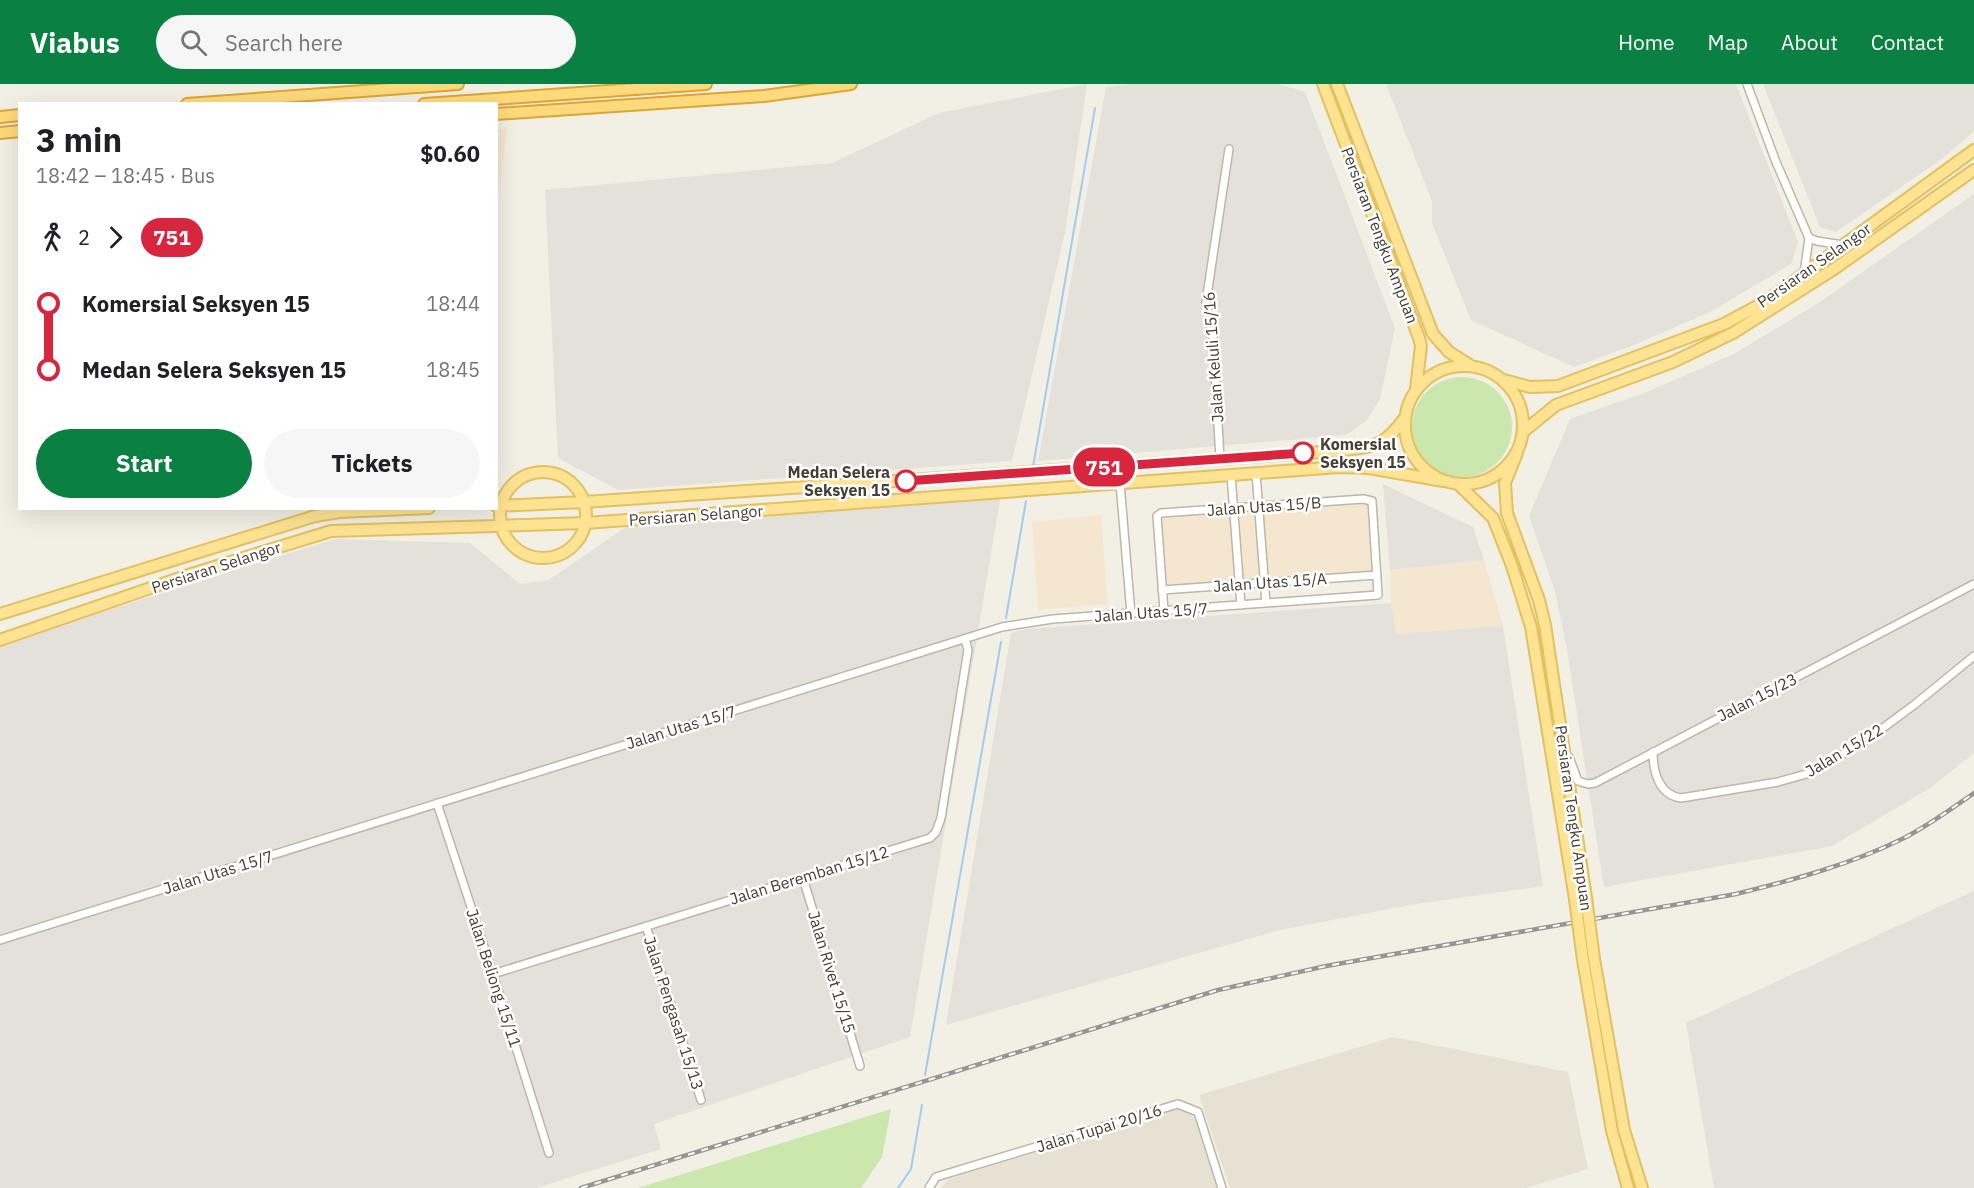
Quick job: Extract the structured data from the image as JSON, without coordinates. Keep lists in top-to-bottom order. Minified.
{"streets":{"main road":["Persiaran Tengku Ampuan","Persiaran Selangor"],"street":["Jalan Keluli 15/16","Jalan Utas 15/B","Jalan Utas 15/A","Jalan Utas 15/7","Jalan 15/23","Jalan 15/22","Jalan Beremban 15/12","Jalan Rivet 15/15","Jalan Beliong 15/11","Jalan Pengasah 15/13","Jalan Tupai 20/16"]},"crossings":[["Persiaran Tengku Ampuan","Persiaran Selangor"],["Persiaran Tengku Ampuan","Jalan 15/23"],["Persiaran Selangor","Jalan Keluli 15/16"],["Jalan Utas 15/B","Jalan Utas 15/A"],["Jalan Utas 15/B","Jalan Utas 15/7"],["Jalan Utas 15/7","Jalan Beremban 15/12"],["Jalan Utas 15/7","Jalan Beliong 15/11"],["Jalan 15/23","Jalan 15/22"],["Jalan Beremban 15/12","Jalan Rivet 15/15"],["Jalan Beremban 15/12","Jalan Beliong 15/11"],["Jalan Beremban 15/12","Jalan Pengasah 15/13"]],"places":["Komersial Seksyen 15","Medan Selera Seksyen 15"],"lines":["bus line 751"],"page":{"header":"Viabus","search":"Search here","nav":["Home","Map","About","Contact"],"on_map":"751","heading":["3 min","18:42 – 18:45 · Bus","$0.60"],"legs":["2","751"],"list":[{"name":"Komersial Seksyen 15","value":"18:44"},{"name":"Medan Selera Seksyen 15","value":"18:45"}],"buttons":["Start","Tickets"]}}
